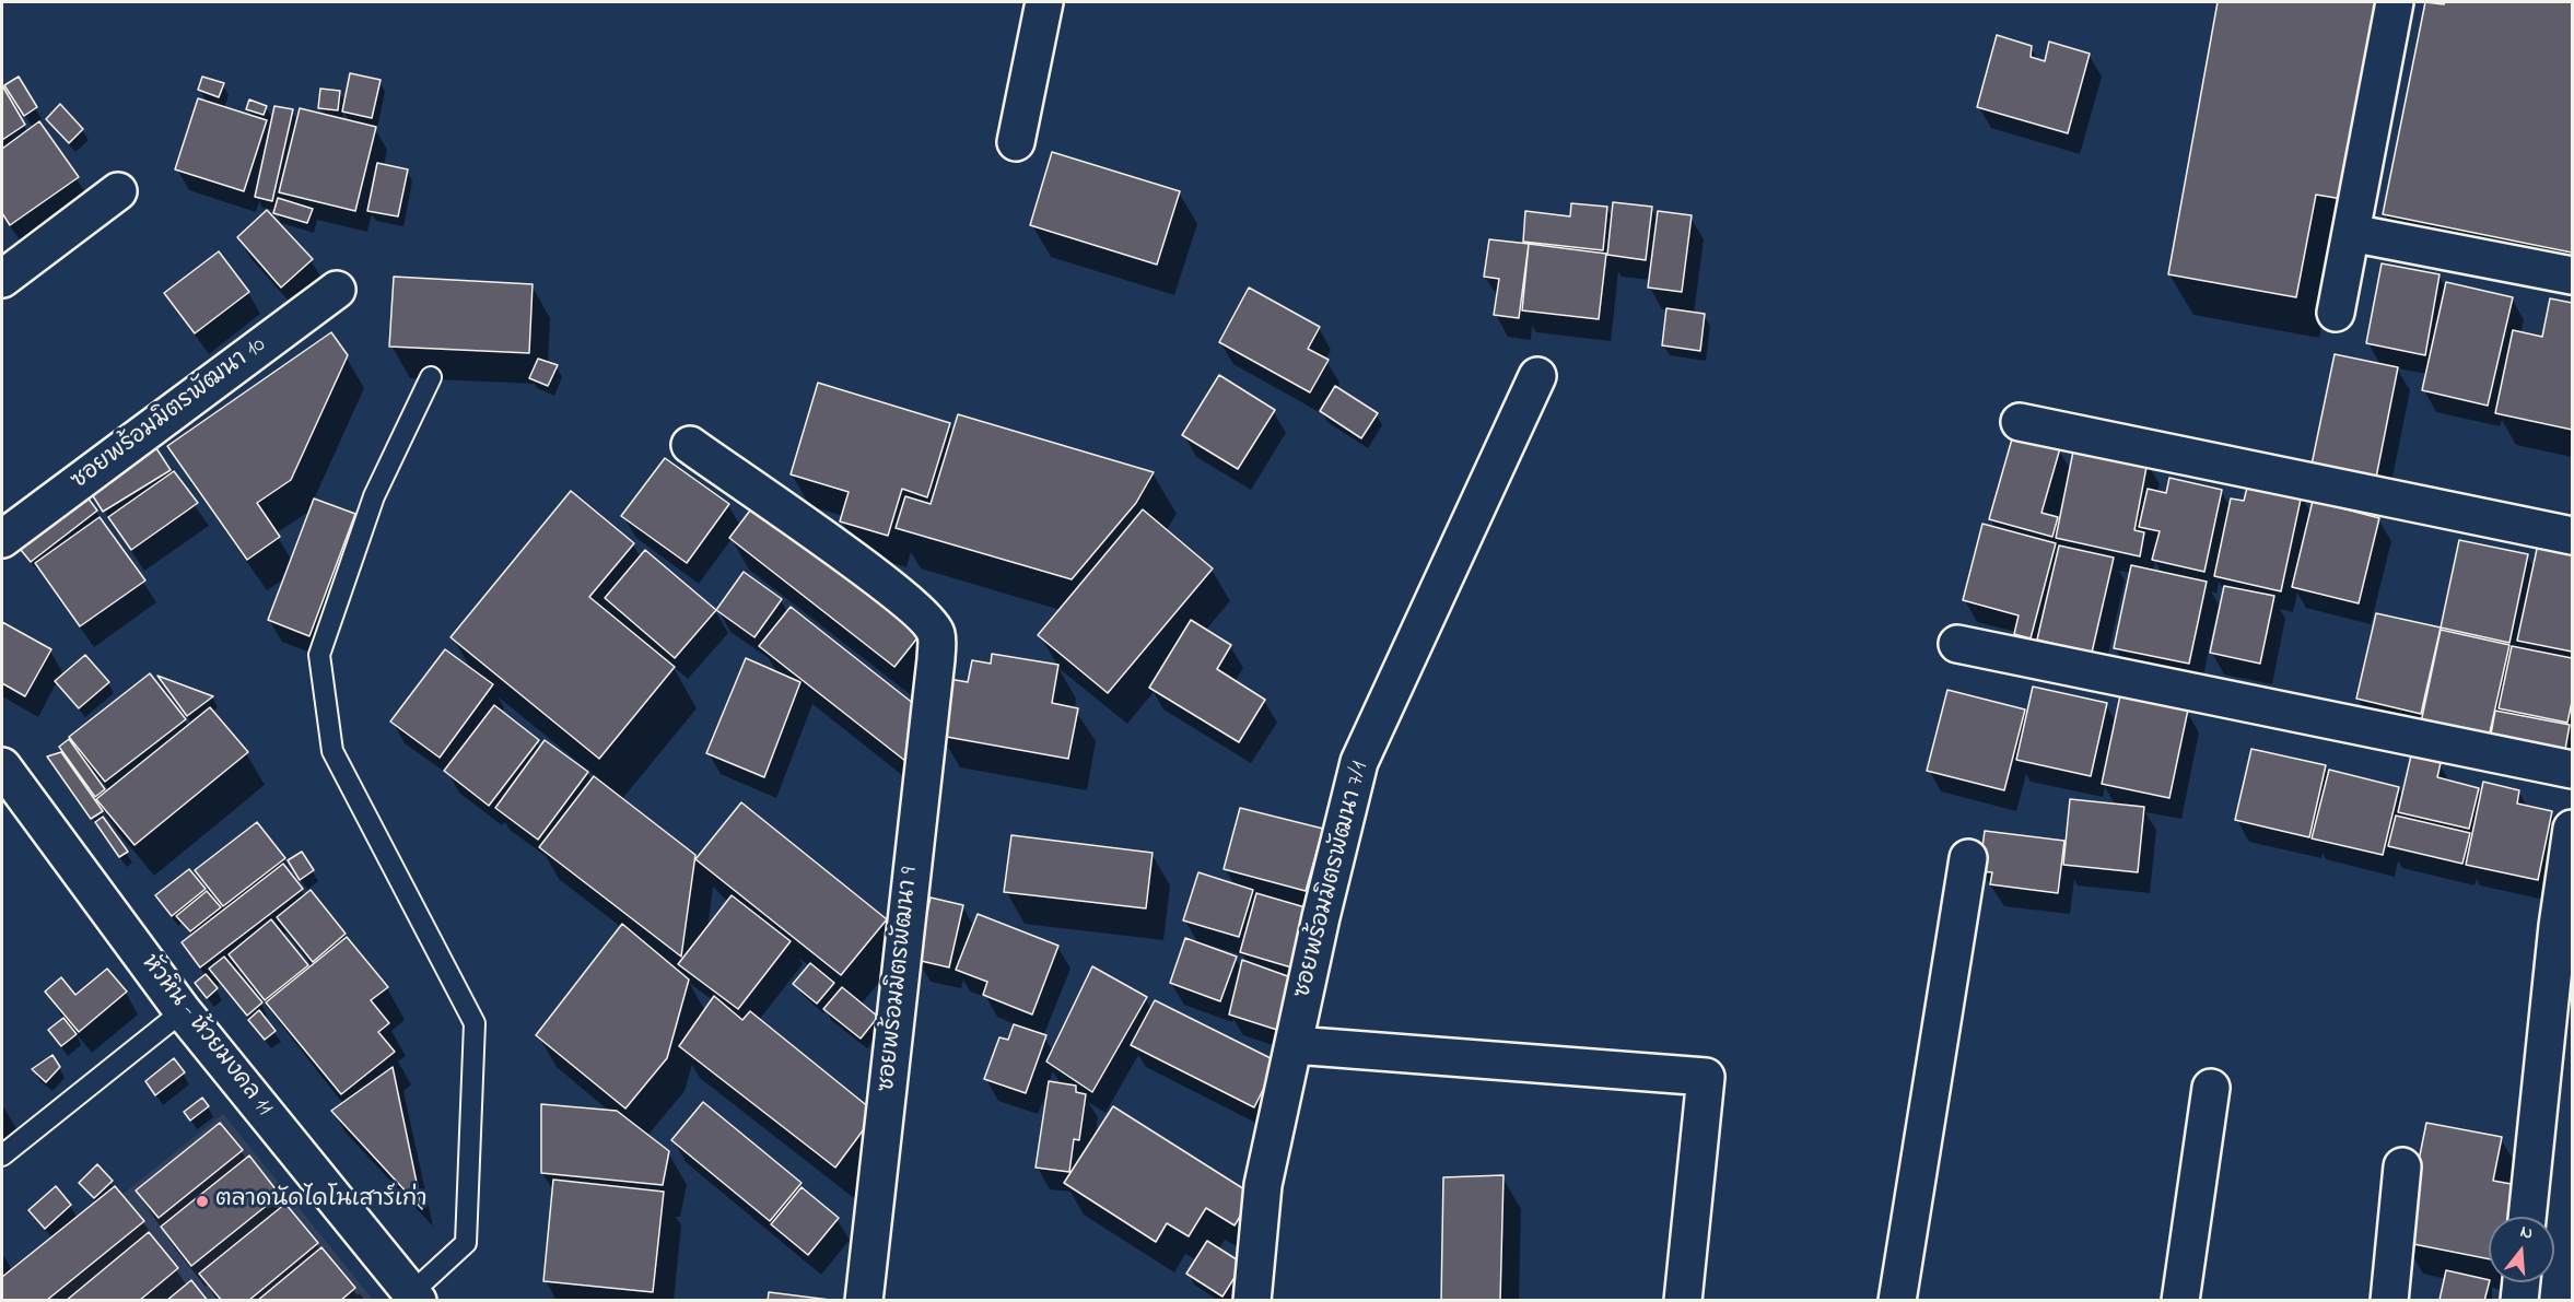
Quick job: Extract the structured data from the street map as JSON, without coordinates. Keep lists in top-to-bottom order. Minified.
{"streets":{"street":["ซอยพร้อมมิตรพัฒนา 10","ซอยพร้อมมิตรพัฒนา 7/1","ซอยพร้อมมิตรพัฒนา 9","หัวหิน - ห้วยมงคล 11"]},"places":["ตลาดนัดไดโนเสาร์เก่า"],"north":"top"}
